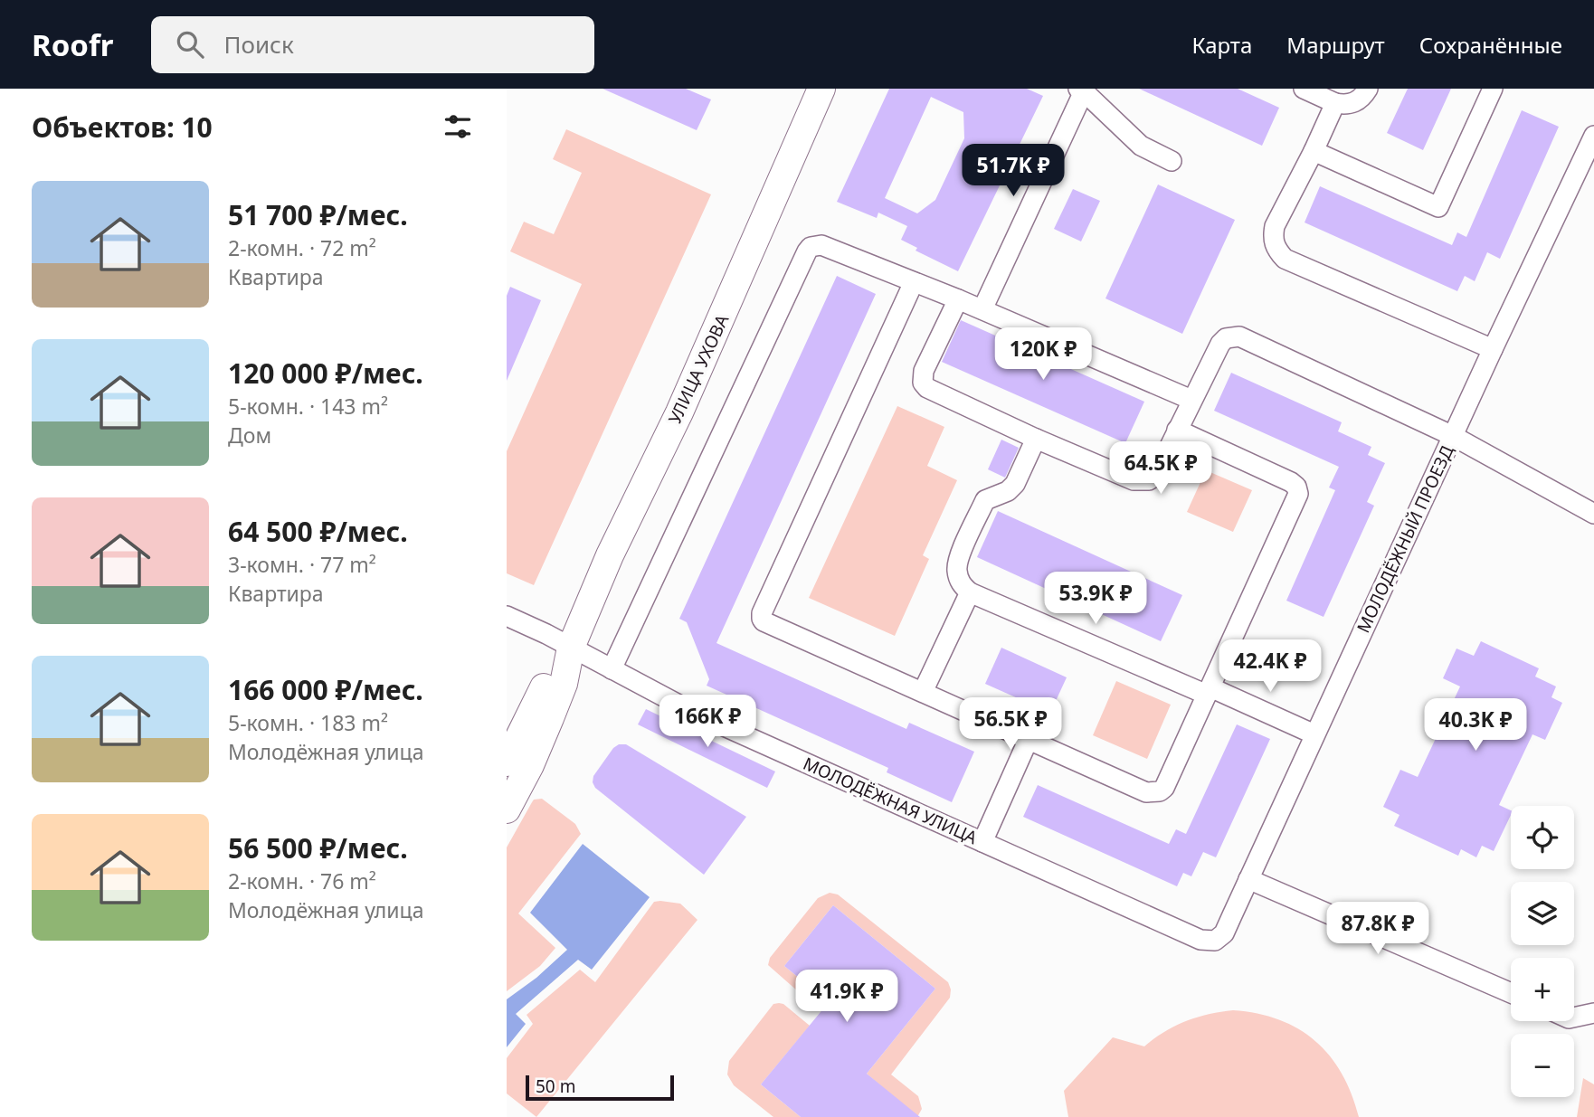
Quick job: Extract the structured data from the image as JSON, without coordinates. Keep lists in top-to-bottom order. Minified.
{"streets":{"street":["УЛИЦА УХОВА","МОЛОДЁЖНЫЙ ПРОЕЗД","МОЛОДЁЖНАЯ УЛИЦА"]},"crossings":[["УЛИЦА УХОВА","МОЛОДЁЖНАЯ УЛИЦА"],["МОЛОДЁЖНЫЙ ПРОЕЗД","МОЛОДЁЖНАЯ УЛИЦА"]],"scale_bar":"50 m","page":{"header":"Roofr","search":"Поиск","nav":["Карта","Маршрут","Сохранённые"],"heading":"Объектов: 10","price":["51.7K ₽","120K ₽","64.5K ₽","53.9K ₽","42.4K ₽","166K ₽","56.5K ₽","40.3K ₽","87.8K ₽","41.9K ₽"],"list":[{"name":"51 700 ₽/мес.","note":"2-комн. · 72 m² · Квартира"},{"name":"120 000 ₽/мес.","note":"5-комн. · 143 m² · Дом"},{"name":"64 500 ₽/мес.","note":"3-комн. · 77 m² · Квартира"},{"name":"166 000 ₽/мес.","note":"5-комн. · 183 m² · Молодёжная улица"},{"name":"56 500 ₽/мес.","note":"2-комн. · 76 m² · Молодёжная улица"}],"map_buttons":["+","−"],"scale":"50 m"}}
